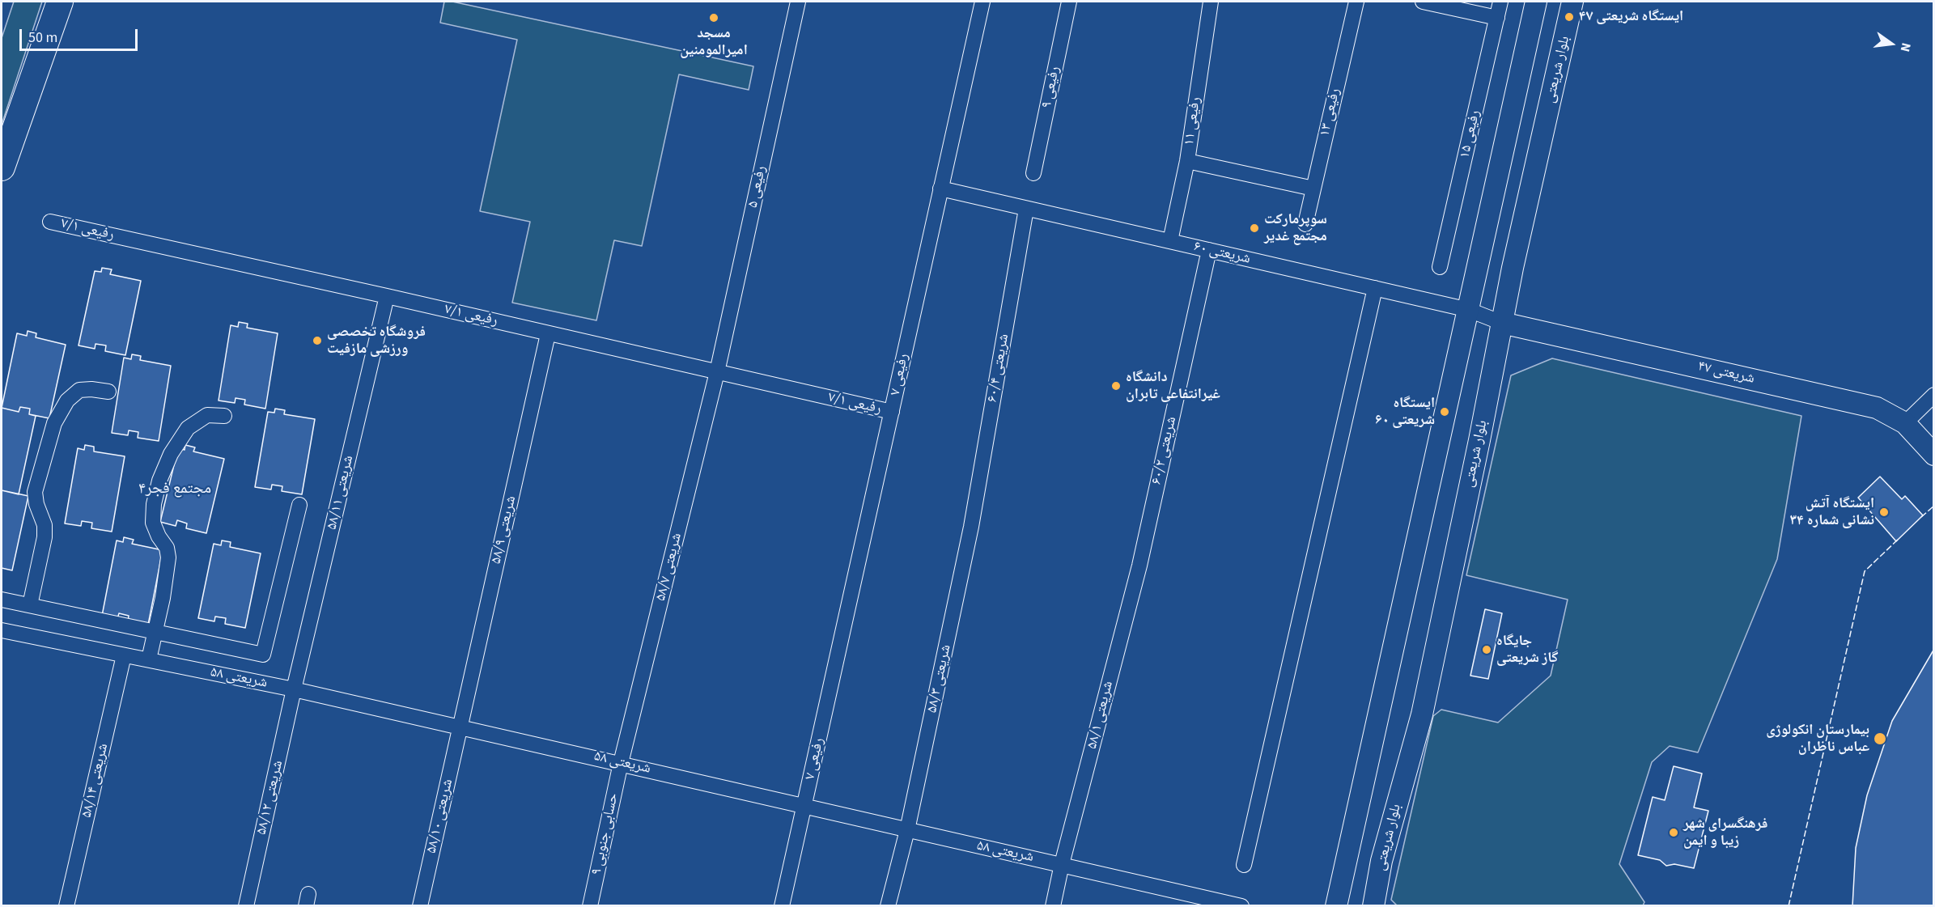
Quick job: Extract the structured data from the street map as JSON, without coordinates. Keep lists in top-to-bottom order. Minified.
{"streets":{"main road":["بلوار شریعتی","شریعتی ۴۷"],"street":["رفیعی ۹","رفیعی ۱۳","رفیعی ۱۱","رفیعی ۱۵","رفیعی ۵","رفیعی ۷/۱","شریعتی ۶۰","شریعتی ۶۰/۴","رفیعی ۷","شریعتی ۶۰/۲","شریعتی ۵۸/۱۱","شریعتی ۵۸/۹","شریعتی ۵۸/۷","شریعتی ۵۸","شریعتی ۵۸/۳","شریعتی ۵۸/۱","شریعتی ۵۸/۱۴","شریعتی ۵۸/۱۲","شریعتی ۵۸/۱۰","حسابی جنوبی ۹"]},"crossings":[["بلوار شریعتی","شریعتی ۶۰"],["بلوار شریعتی","شریعتی ۴۷"],["رفیعی ۱۱","شریعتی ۶۰"],["رفیعی ۵","رفیعی ۷/۱"],["رفیعی ۵","شریعتی ۵۸/۷"],["رفیعی ۷/۱","رفیعی ۷"],["رفیعی ۷/۱","شریعتی ۵۸/۱۱"],["رفیعی ۷/۱","شریعتی ۵۸/۹"],["رفیعی ۷/۱","شریعتی ۵۸/۷"],["شریعتی ۶۰","شریعتی ۶۰/۴"],["شریعتی ۶۰","شریعتی ۴۷"],["شریعتی ۶۰","رفیعی ۷"],["شریعتی ۶۰","شریعتی ۶۰/۲"],["شریعتی ۶۰/۴","شریعتی ۵۸/۳"],["رفیعی ۷","شریعتی ۵۸"],["شریعتی ۶۰/۲","شریعتی ۵۸/۱"],["شریعتی ۵۸/۱۱","شریعتی ۵۸"],["شریعتی ۵۸/۱۱","شریعتی ۵۸/۱۲"],["شریعتی ۵۸/۹","شریعتی ۵۸"],["شریعتی ۵۸/۹","شریعتی ۵۸/۱۰"],["شریعتی ۵۸/۷","شریعتی ۵۸"],["شریعتی ۵۸/۷","حسابی جنوبی ۹"],["شریعتی ۵۸","شریعتی ۵۸/۳"],["شریعتی ۵۸","شریعتی ۵۸/۱"],["شریعتی ۵۸","شریعتی ۵۸/۱۴"],["شریعتی ۵۸","شریعتی ۵۸/۱۲"],["شریعتی ۵۸","شریعتی ۵۸/۱۰"],["شریعتی ۵۸","حسابی جنوبی ۹"]],"districts":["مجتمع فجر۴"],"places":["ایستگاه شریعتی ۴۷","مسجد امیرالمومنین","سوپرمارکت مجتمع غدیر","فروشگاه تخصصی ورزشی مازفیت","دانشگاه غیرانتفاعی تابران","ایستگاه شریعتی ۶۰","ایستگاه آتش نشانی شماره ۳۴","جایگاه گاز شریعتی","بیمارستان انکولوژی عباس ناظران","فرهنگسرای شهر زیبا و ایمن"],"scale_bar":"50 m","north":"right"}
